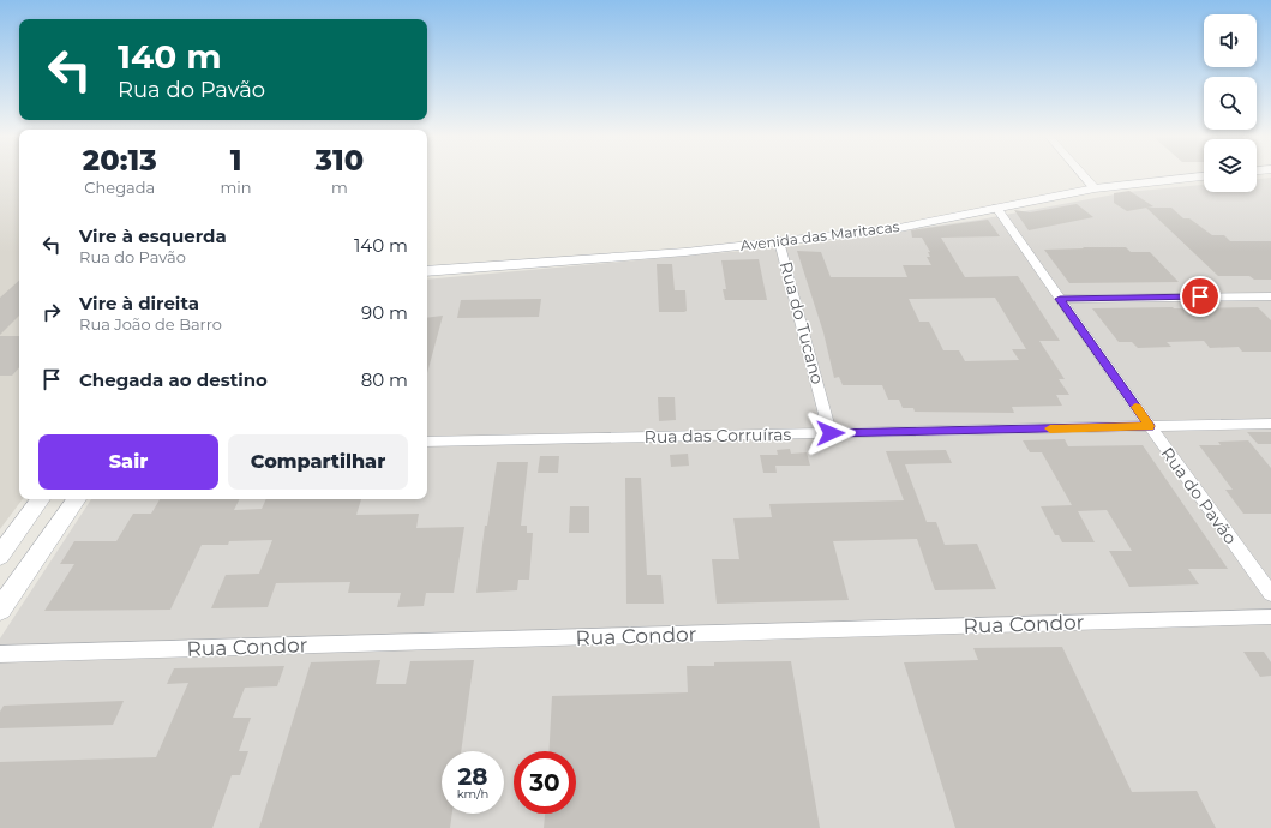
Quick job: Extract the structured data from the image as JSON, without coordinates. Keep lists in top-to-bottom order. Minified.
{"streets":{"street":["Avenida das Maritacas","Rua do Tucano","Rua das Corruíras","Rua do Pavão","Rua Condor"]},"crossings":[["Avenida das Maritacas","Rua do Tucano"],["Avenida das Maritacas","Rua do Pavão"],["Rua do Tucano","Rua das Corruíras"],["Rua das Corruíras","Rua do Pavão"]],"page":{"turn":["140 m","Rua do Pavão"],"eta":["20:13","Chegada","1","min","310","m"],"list":[{"name":"Vire à esquerda","note":"Rua do Pavão","value":"140 m"},{"name":"Vire à direita","note":"Rua João de Barro","value":"90 m"},{"name":"Chegada ao destino","value":"80 m"}],"buttons":["Sair","Compartilhar"],"speed":"28 km/h","limit":"30"}}
